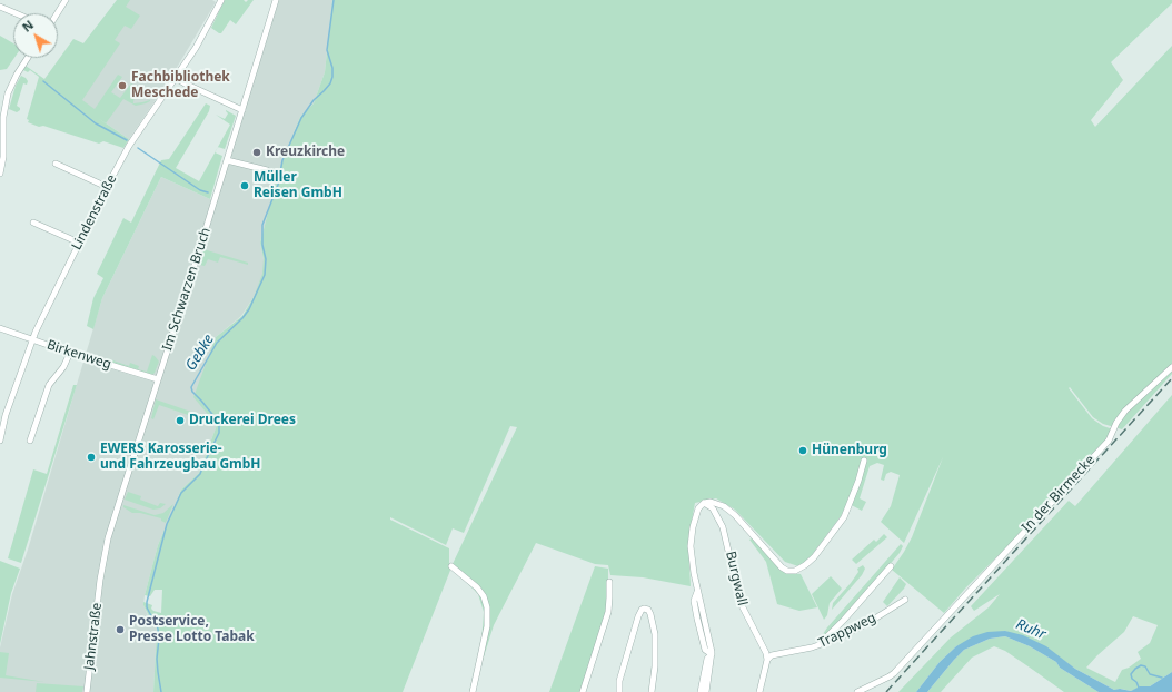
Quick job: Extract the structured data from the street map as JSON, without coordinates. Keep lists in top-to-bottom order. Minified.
{"streets":{"street":["Lindenstraße","Im Schwarzen Bruch","Birkenweg","In der Birmecke","Burgwall","Trappweg","Jahnstraße"]},"crossings":[["Lindenstraße","Birkenweg"],["Im Schwarzen Bruch","Birkenweg"],["Im Schwarzen Bruch","Jahnstraße"],["Burgwall","Trappweg"]],"water":["Gebke","Ruhr"],"places":["Fachbibliothek Meschede","Kreuzkirche","Müller Reisen GmbH","Druckerei Drees","Hünenburg","EWERS Karosserie- und Fahrzeugbau GmbH","Postservice, Presse Lotto Tabak"],"north":"top left"}
